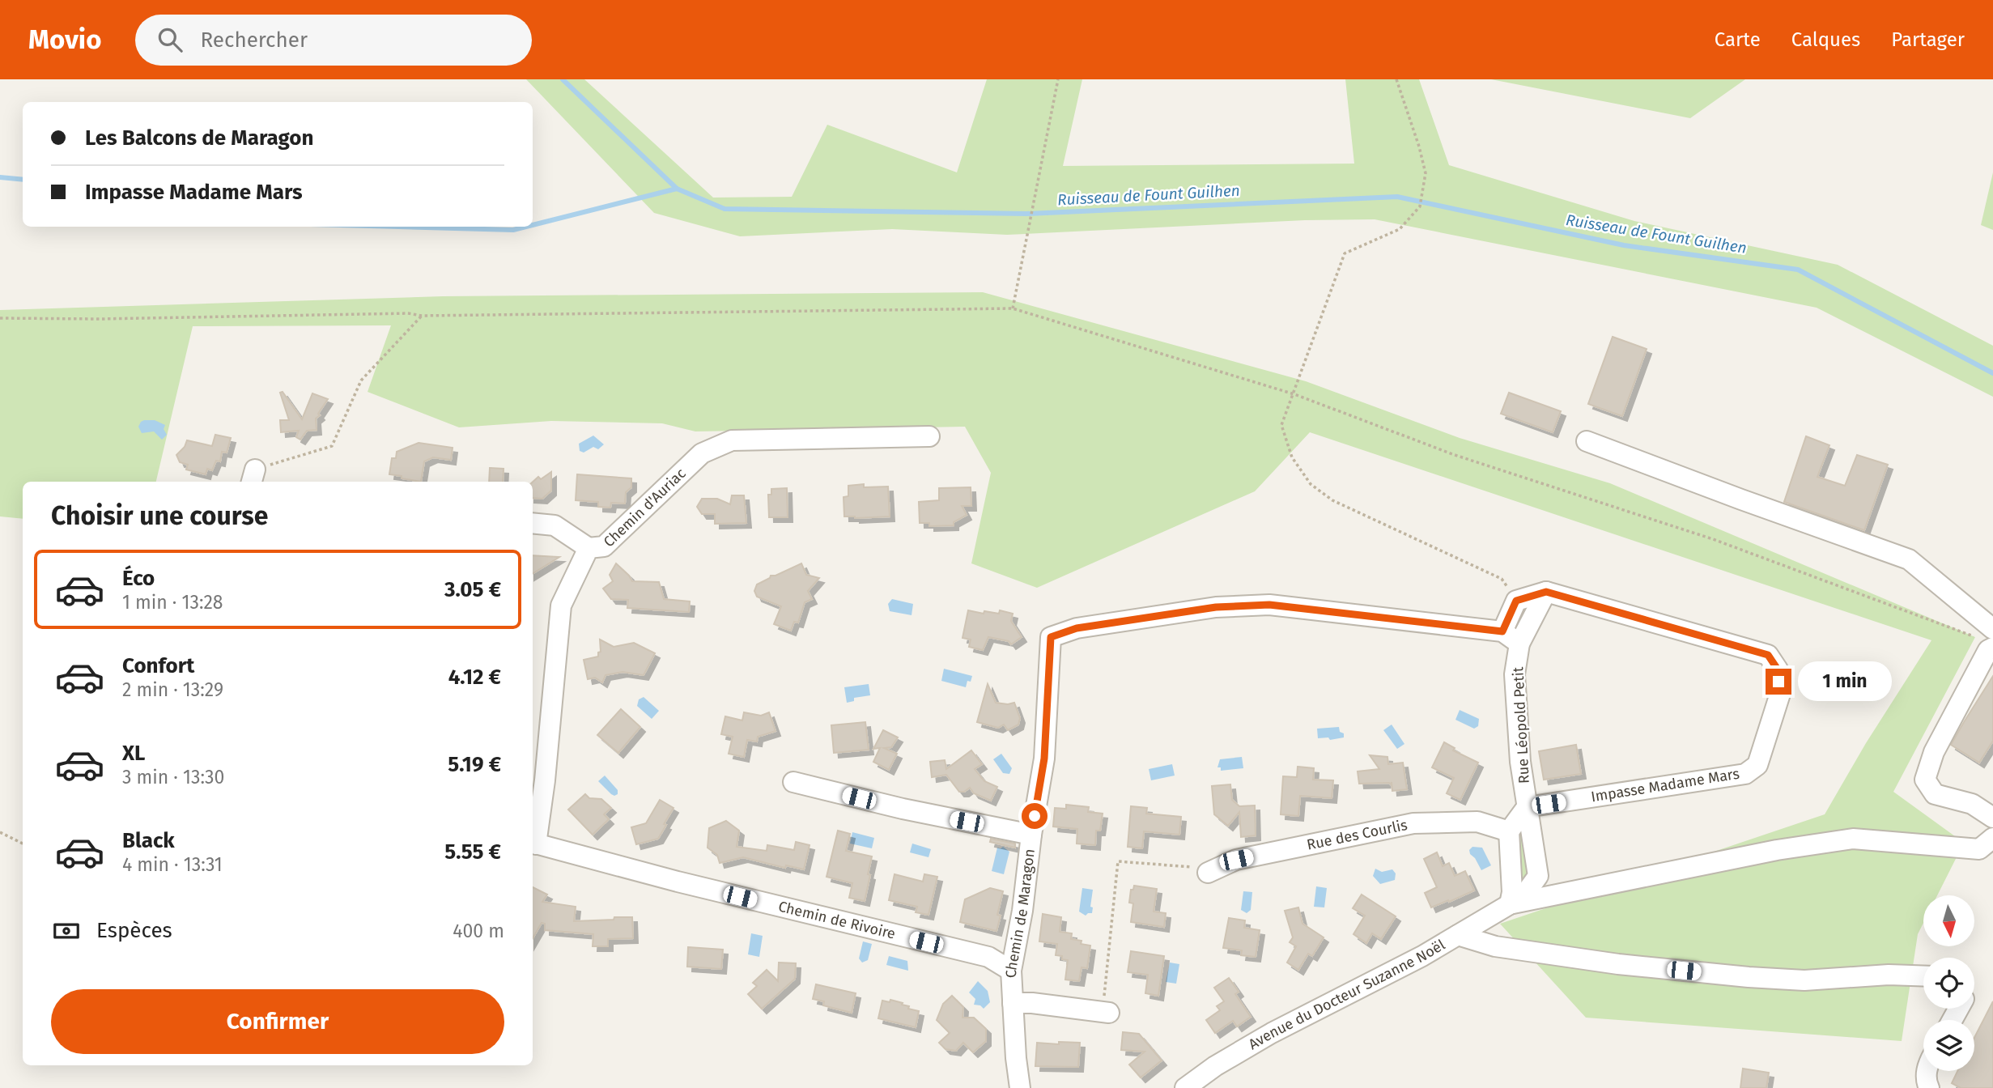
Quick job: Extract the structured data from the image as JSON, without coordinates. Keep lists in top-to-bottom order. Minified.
{"streets":{"street":["Chemin d'Auriac","Rue Léopold Petit","Impasse Madame Mars","Rue des Courlis","Chemin de Maragon","Chemin de Rivoire","Avenue du Docteur Suzanne Noël"]},"crossings":[["Chemin d'Auriac","Chemin de Rivoire"],["Rue Léopold Petit","Impasse Madame Mars"],["Rue Léopold Petit","Avenue du Docteur Suzanne Noël"],["Impasse Madame Mars","Avenue du Docteur Suzanne Noël"],["Chemin de Maragon","Chemin de Rivoire"]],"water":["Ruisseau de Fount Guilhen"],"north":"bottom","page":{"header":"Movio","search":"Rechercher","nav":["Carte","Calques","Partager"],"banner":["Les Balcons de Maragon","Impasse Madame Mars"],"heading":"Choisir une course","list":[{"name":"Éco","note":"1 min · 13:28","value":"3.05 €"},{"name":"Confort","note":"2 min · 13:29","value":"4.12 €"},{"name":"XL","note":"3 min · 13:30","value":"5.19 €"},{"name":"Black","note":"4 min · 13:31","value":"5.55 €"}],"bubble":"1 min","pay":["Espèces","400 m"],"buttons":"Confirmer"}}
